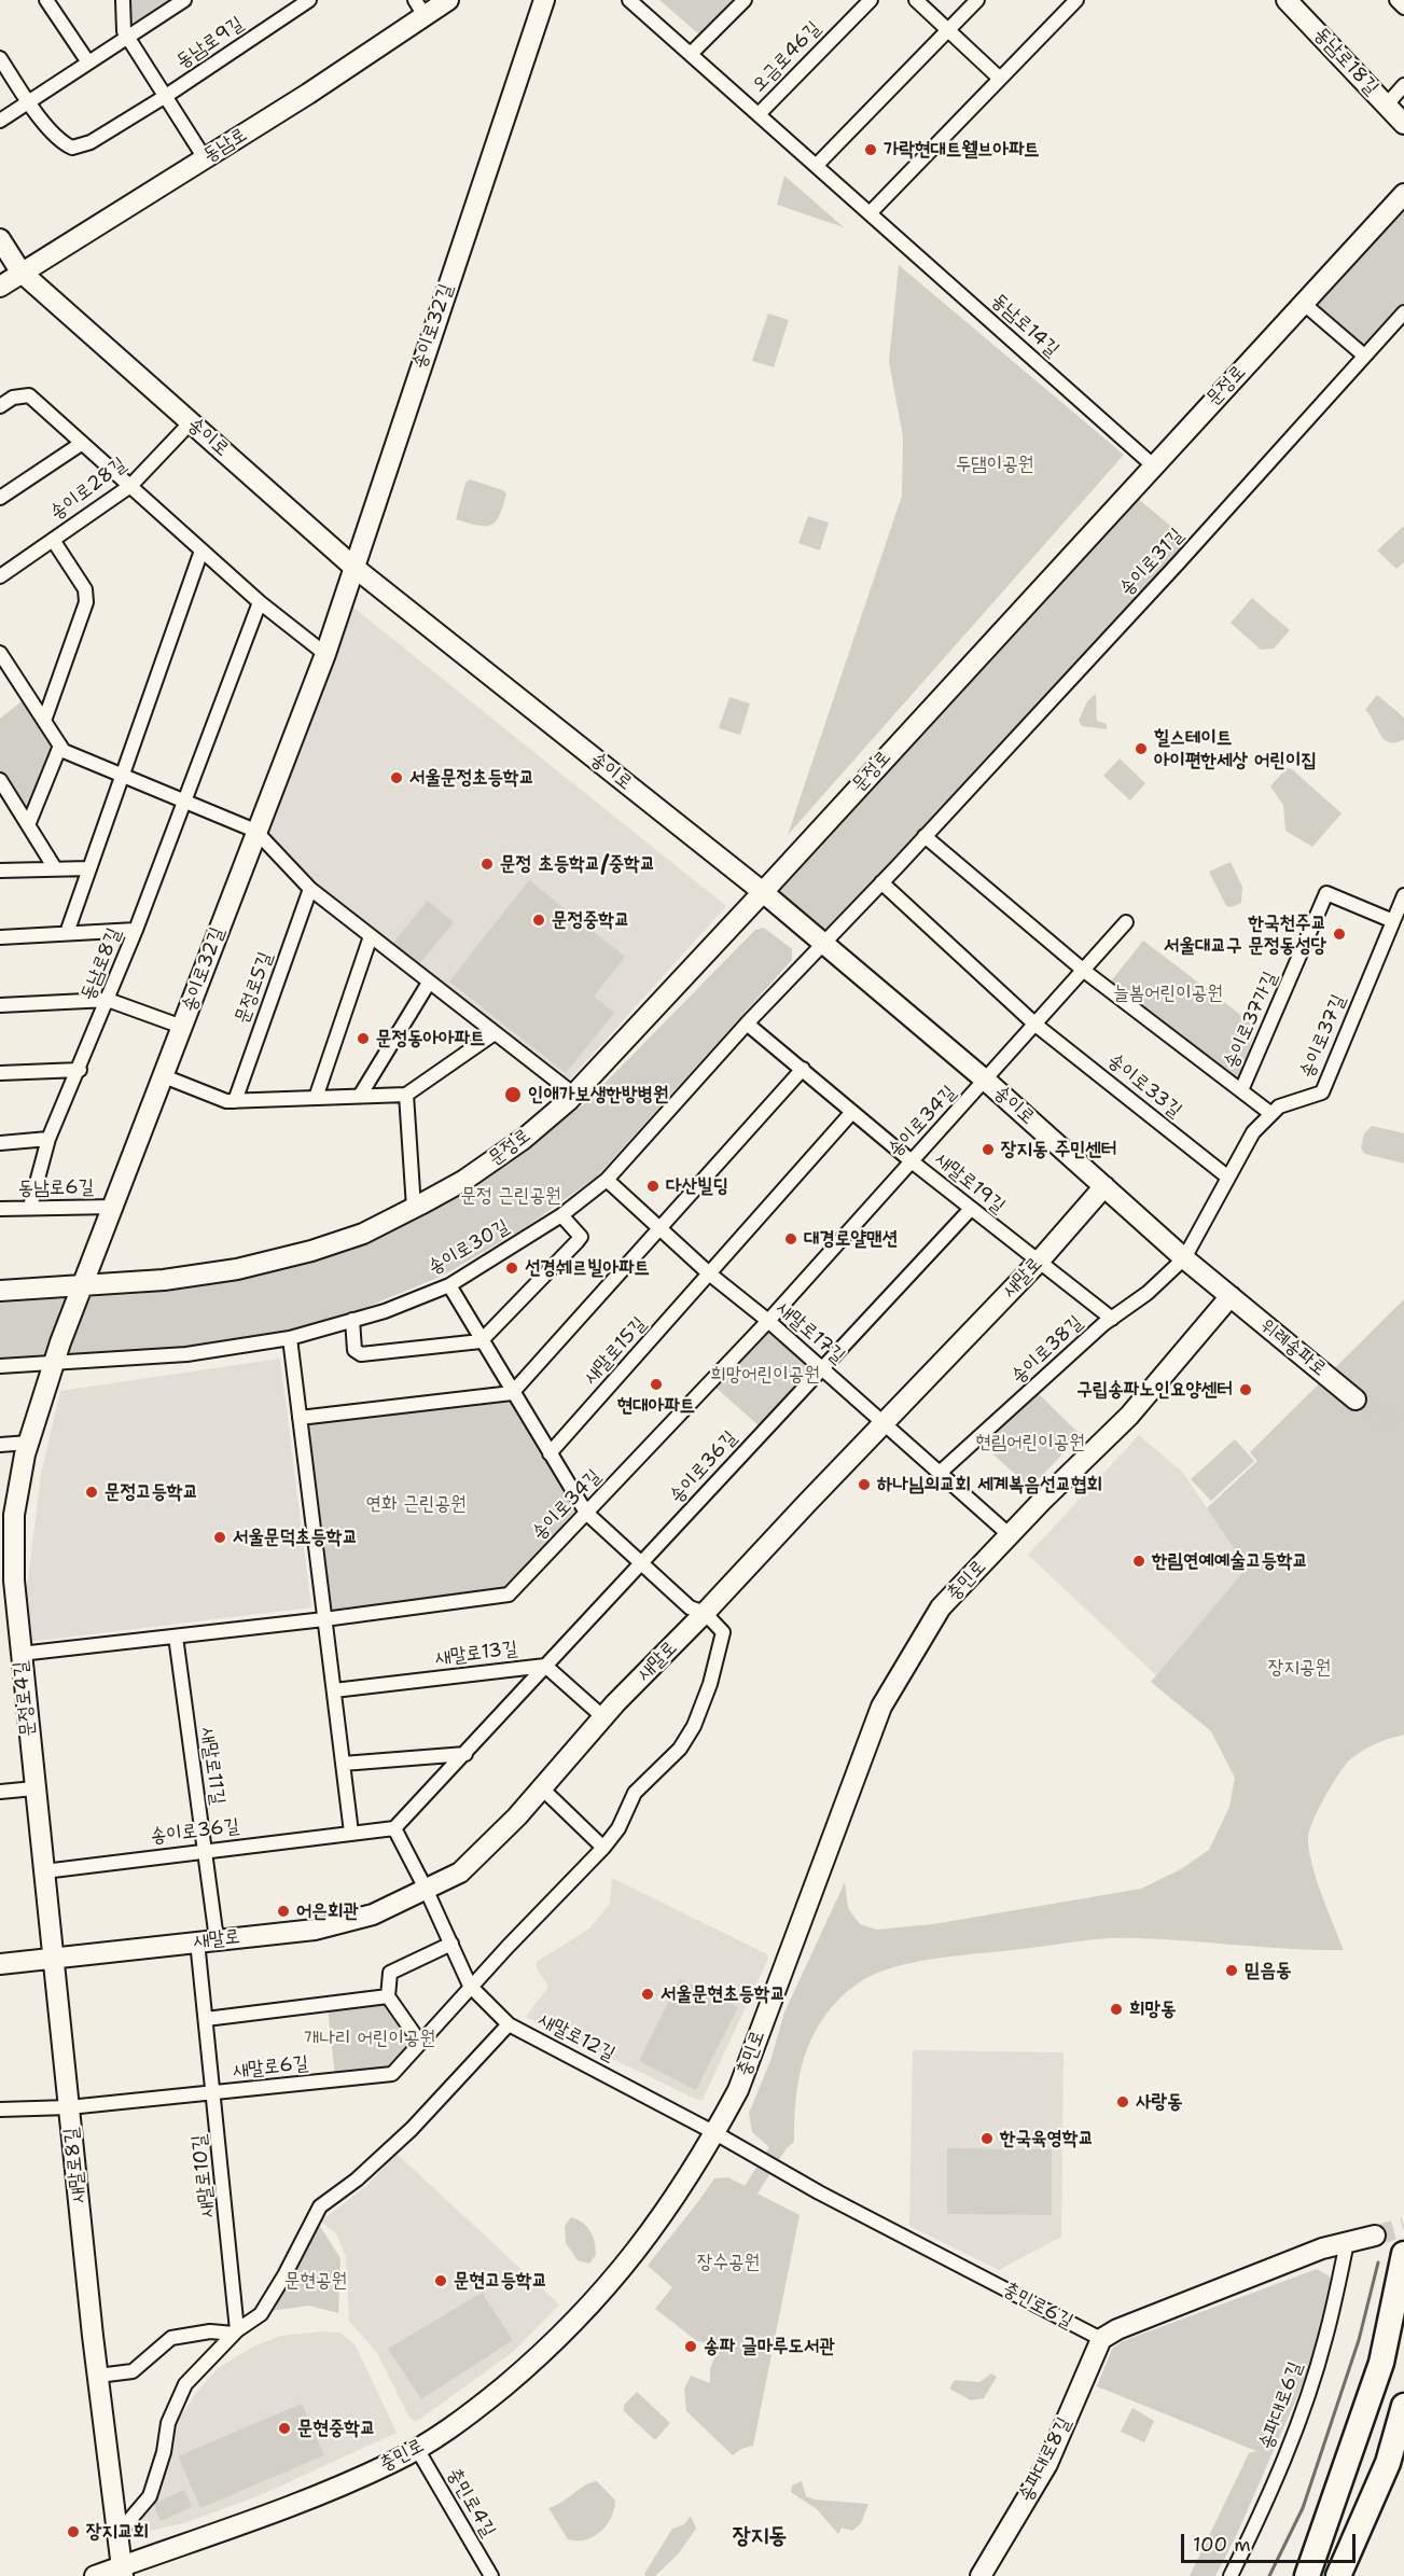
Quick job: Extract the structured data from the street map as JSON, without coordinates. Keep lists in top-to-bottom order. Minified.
{"streets":{"street":["동남로9길","오금로46길","동남로18길","동남로","동남로14길","송이로32길","문정로","송이로","송이로28길","송이로31길","동남로8길","문정로5길","송이로37가길","송이로37길","송이로33길","송이로34길","새말로19길","동남로6길","송이로30길","새말로","새말로17길","위례송파로","송이로38길","새말로15길","송이로36길","충민로","새말로13길","문정로4길","새말로11길","새말로12길","새말로6길","새말로8길","새말로10길","충민로6길","송파대로6길","송파대로8길","충민로4길"]},"crossings":[["동남로9길","동남로"],["오금로46길","동남로14길"],["동남로","송이로"],["동남로14길","문정로"],["송이로32길","문정로"],["송이로32길","송이로"],["송이로32길","동남로6길"],["송이로32길","문정로4길"],["문정로","송이로"],["문정로","문정로4길"],["송이로","송이로28길"],["송이로","송이로31길"],["송이로","송이로37길"],["송이로","송이로34길"],["송이로","송이로30길"],["송이로","새말로"],["송이로","위례송파로"],["송이로","송이로38길"],["송이로","충민로"],["송이로31길","송이로30길"],["동남로8길","동남로6길"],["송이로37가길","송이로37길"],["송이로37길","송이로33길"],["송이로37길","송이로38길"],["송이로34길","새말로19길"],["송이로34길","새말로17길"],["송이로34길","문정로4길"],["송이로34길","새말로11길"],["새말로19길","송이로30길"],["새말로19길","새말로"],["새말로19길","송이로38길"],["새말로19길","송이로36길"],["송이로30길","새말로17길"],["송이로30길","문정로4길"],["새말로","새말로17길"],["새말로","새말로13길"],["새말로","문정로4길"],["새말로","새말로11길"],["새말로","새말로12길"],["새말로","새말로6길"],["새말로","새말로8길"],["새말로","새말로10길"],["새말로17길","새말로15길"],["새말로17길","송이로36길"],["위례송파로","충민로"],["송이로36길","새말로13길"],["송이로36길","문정로4길"],["송이로36길","새말로11길"],["충민로","새말로12길"],["충민로","새말로8길"],["충민로","충민로6길"],["충민로","충민로4길"],["문정로4길","새말로8길"],["새말로12길","새말로6길"],["새말로12길","충민로6길"],["새말로6길","새말로8길"],["새말로6길","새말로10길"],["충민로6길","송파대로8길"]],"districts":["장지동"],"parks":["두댐이공원","늘봄어린이공원","문정 근린공원","희망어린이공원","현림어린이공원","연화 근린공원","장지공원","개나리 어린이공원","장수공원","문현공원"],"places":["가락현대트웰브아파트","힐스테이트 아이편한세상 어린이집","서울문정초등학교","문정 초등학교/중학교","문정중학교","한국천주교 서울대교구 문정동성당","문정동아아파트","인애가보생한방병원","장지동 주민센터","다산빌딩","대경로얄맨션","선경쉐르빌아파트","현대아파트","구립송파노인요양센터","하나님의교회 세계복음선교협회","문정고등학교","서울문덕초등학교","한림연예예술고등학교","어은회관","믿음동","서울문현초등학교","희망동","사랑동","한국육영학교","문현고등학교","송파 글마루도서관","문현중학교","장지교회"],"scale_bar":"100 m"}
